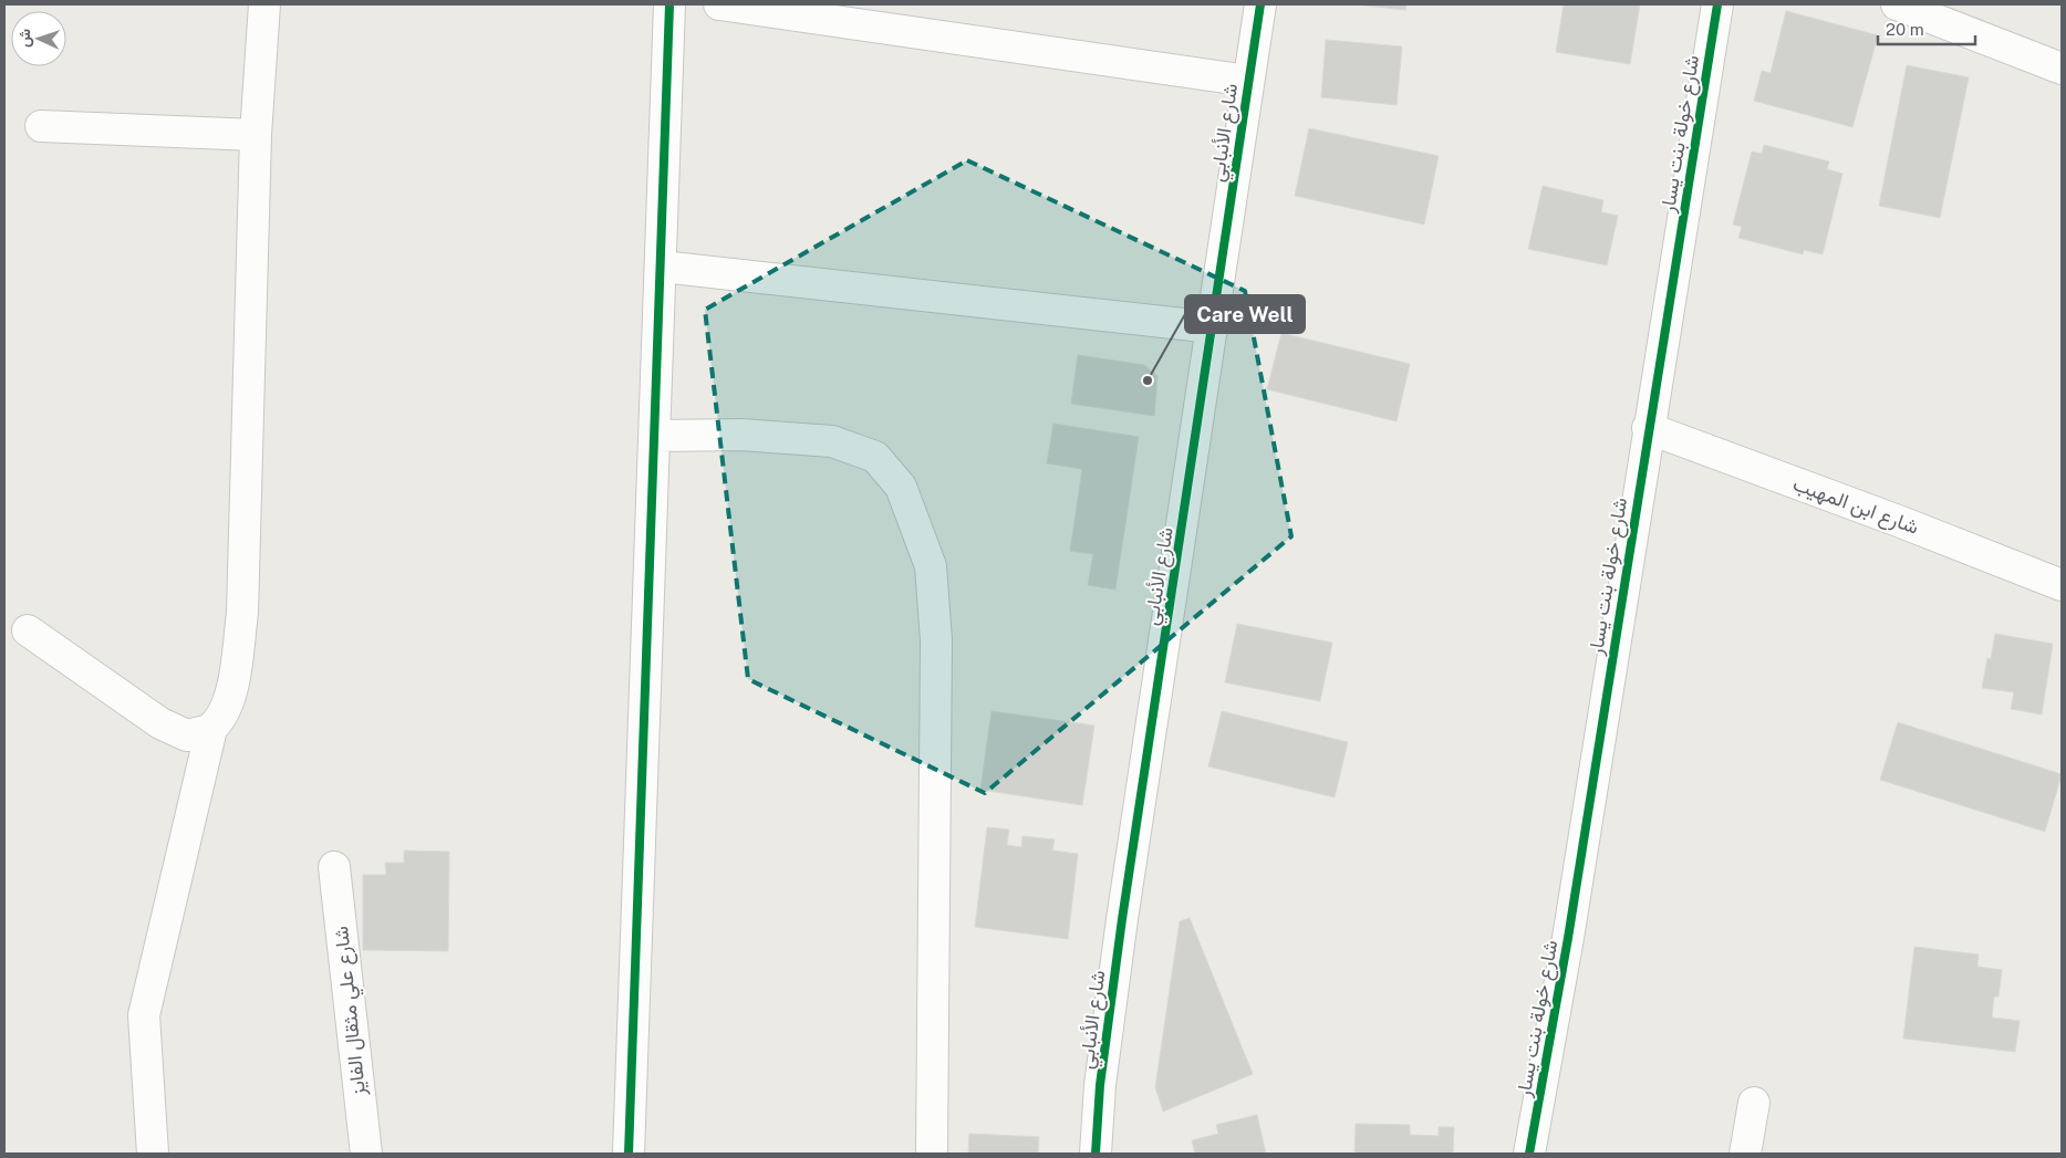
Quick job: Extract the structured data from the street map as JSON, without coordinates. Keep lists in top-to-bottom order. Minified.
{"streets":{"street":["شارع الأنبابي","شارع خولة بنت يسار","شارع ابن المهيب","شارع علي مثقال الفايز"]},"crossings":[["شارع خولة بنت يسار","شارع ابن المهيب"]],"places":["Care Well"],"scale_bar":"20 m","north":"left"}
